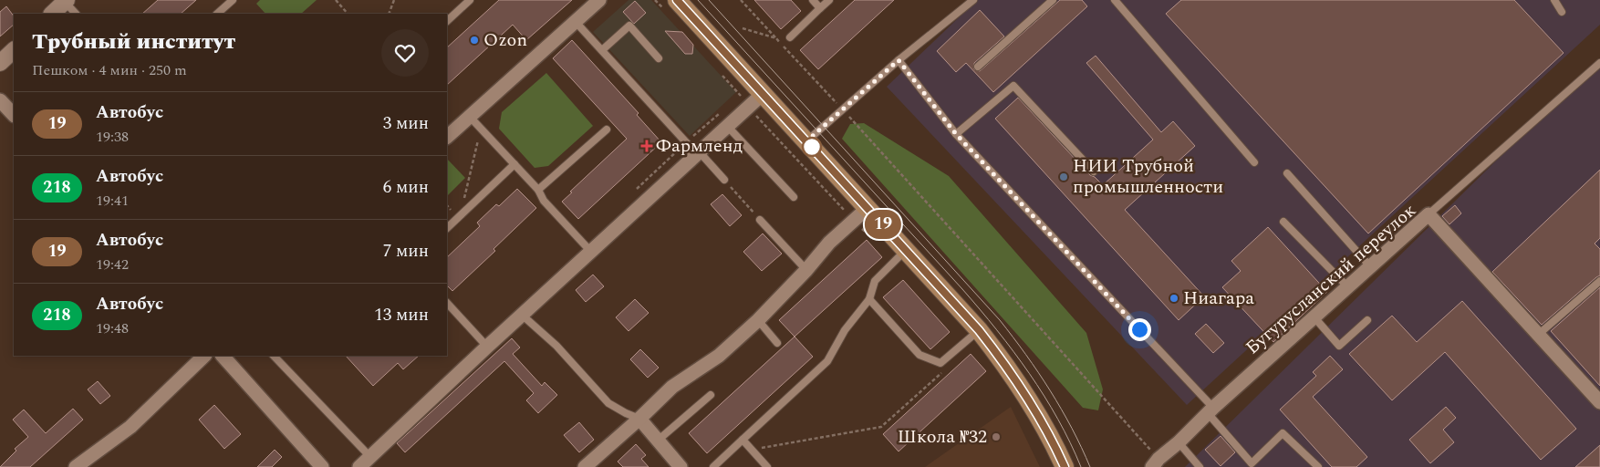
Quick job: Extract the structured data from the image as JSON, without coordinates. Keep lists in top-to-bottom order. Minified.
{"streets":{"street":["Бугурусланский переулок"]},"places":{"other":["Ozon","НИИ Трубной промышленности","Ниагара","Школа №32"],"health":["Фармленд"]},"lines":["bus line 19"],"page":{"on_map":"19","heading":["Трубный институт","Пешком · 4 мин · 250 m"],"list":[{"mark":"19","name":"Автобус","note":"19:38","value":"3 мин"},{"mark":"218","name":"Автобус","note":"19:41","value":"6 мин"},{"mark":"19","name":"Автобус","note":"19:42","value":"7 мин"},{"mark":"218","name":"Автобус","note":"19:48","value":"13 мин"}]}}
